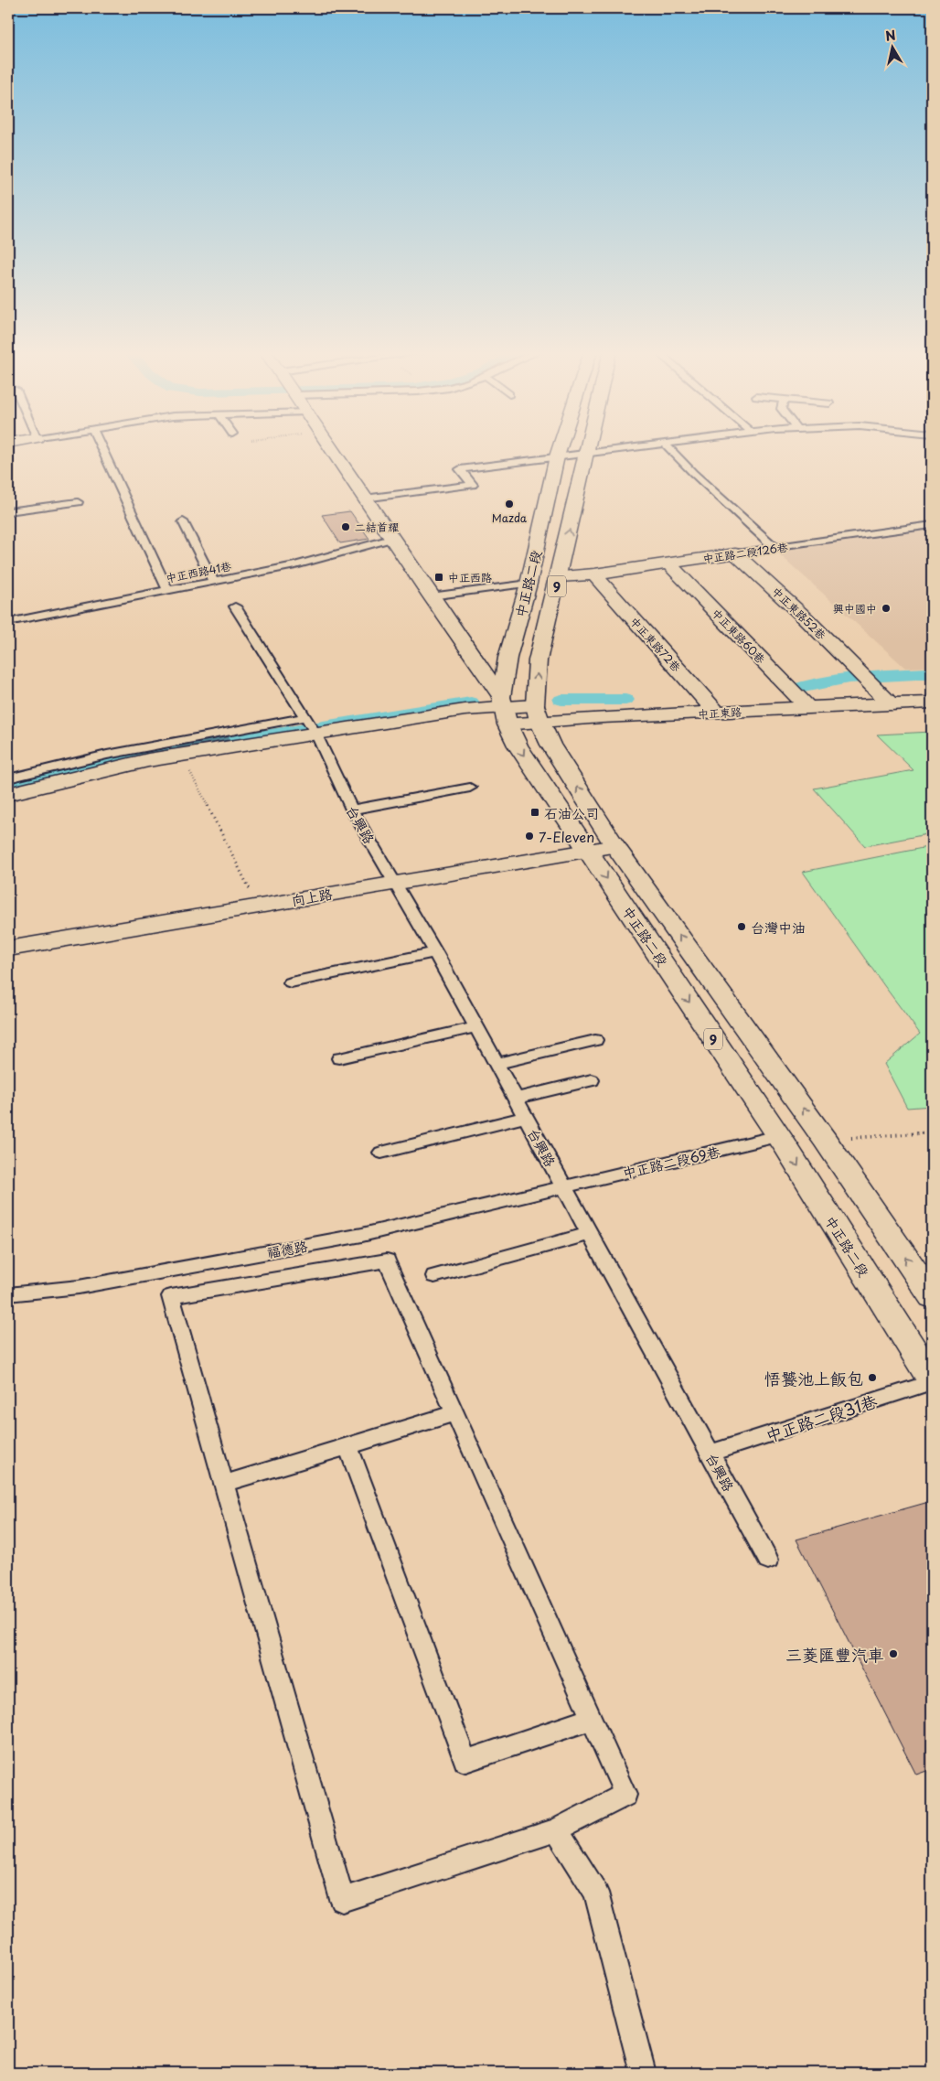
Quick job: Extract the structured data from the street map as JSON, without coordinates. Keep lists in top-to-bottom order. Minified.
{"streets":{"street":["中正路二段126巷","中正路二段","9","中正東路52巷","中正東路60巷","中正東路72巷","中正東路","向上路"],"lane":["中正西路41巷","台興路","中正路二段69巷","福德路","中正路二段31巷"]},"crossings":[["中正路二段126巷","中正路二段"],["中正路二段126巷","中正東路52巷"],["中正路二段126巷","中正東路60巷"],["中正路二段126巷","中正東路72巷"],["中正路二段","9"],["中正路二段","中正東路"],["中正路二段","向上路"],["中正路二段","中正路二段69巷"],["中正路二段","中正路二段31巷"],["中正東路52巷","中正東路"],["中正東路60巷","中正東路"],["中正東路72巷","中正東路"],["中正東路","台興路"],["台興路","向上路"],["台興路","中正路二段69巷"],["台興路","福德路"],["台興路","中正路二段31巷"],["中正路二段69巷","福德路"]],"places":{"other":["Mazda","二結首耀","興中國中","7-Eleven","台灣中油","悟饕池上飯包","三菱匯豐汽車"],"transit":["中正西路","石油公司"]},"north":"top"}
